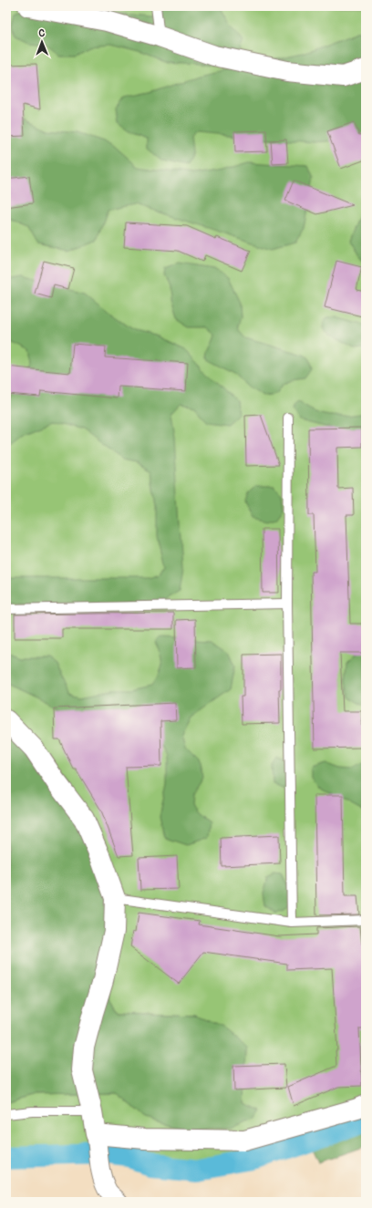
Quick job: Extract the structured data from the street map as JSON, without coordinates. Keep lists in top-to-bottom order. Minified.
{"north":"top"}
